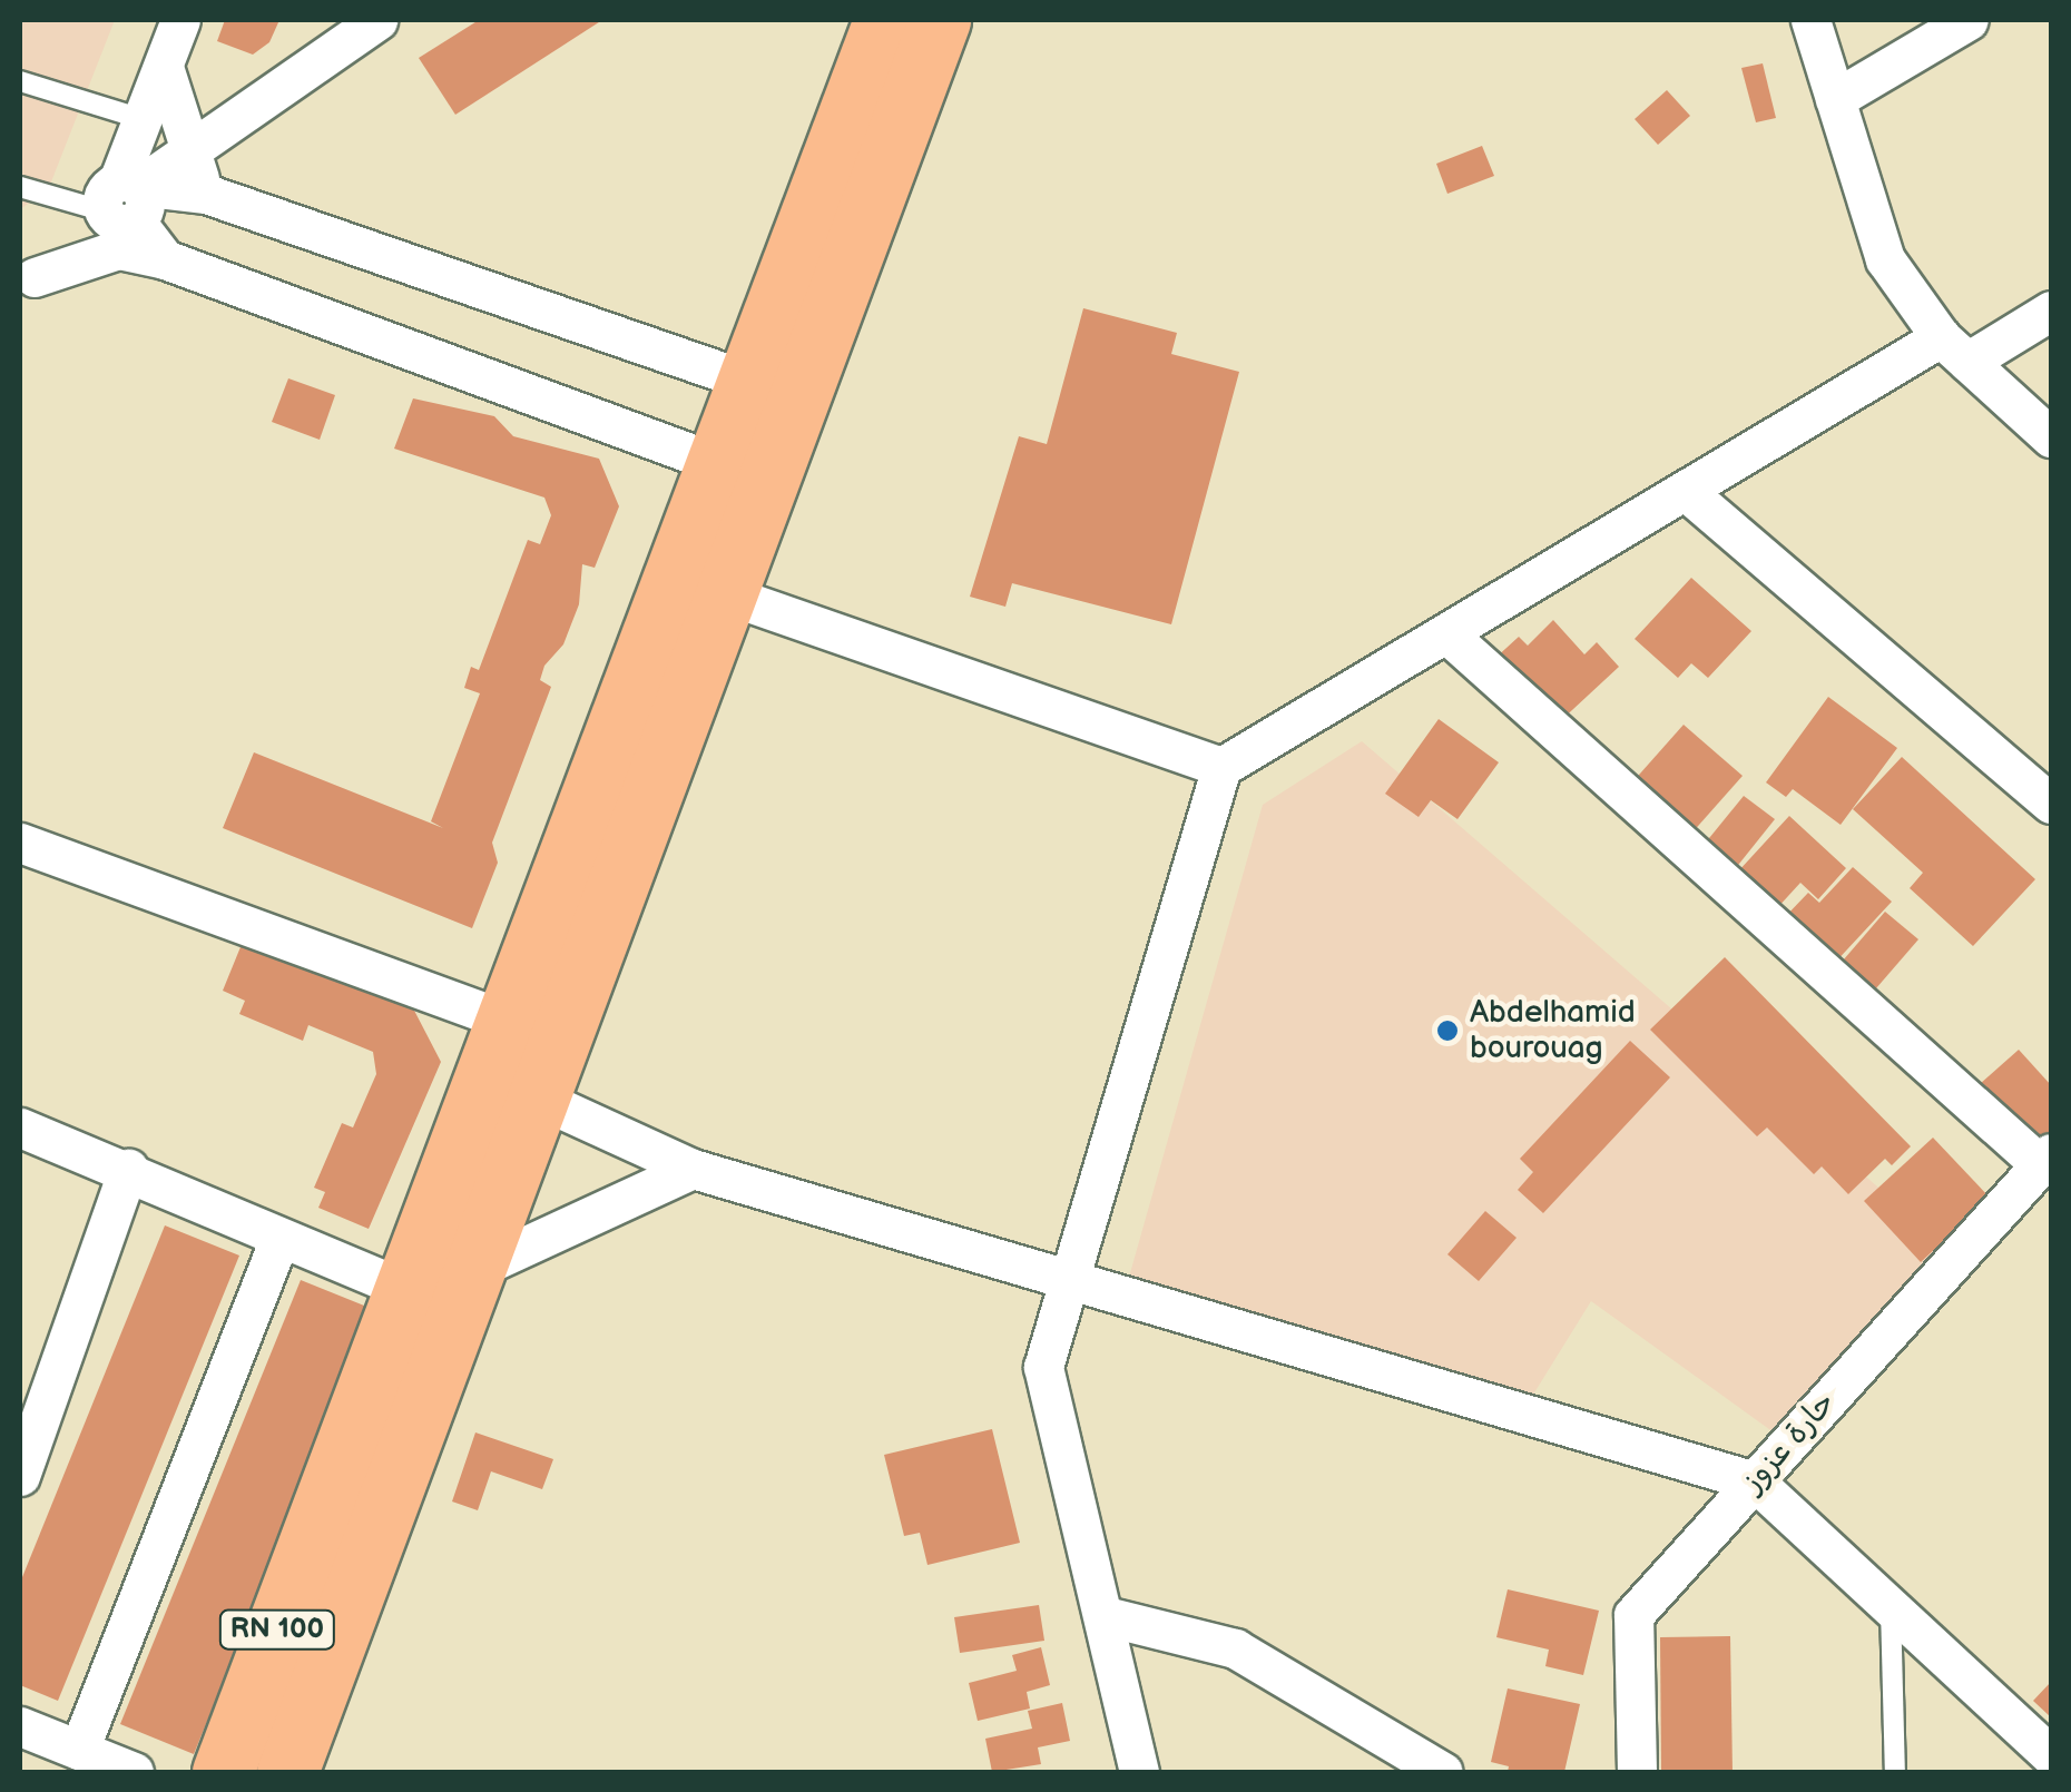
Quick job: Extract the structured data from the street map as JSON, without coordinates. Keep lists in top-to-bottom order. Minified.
{"streets":{"main road":["RN 100"],"street":["حارة عزوز"]},"places":["Abdelhamid bourouag"]}
